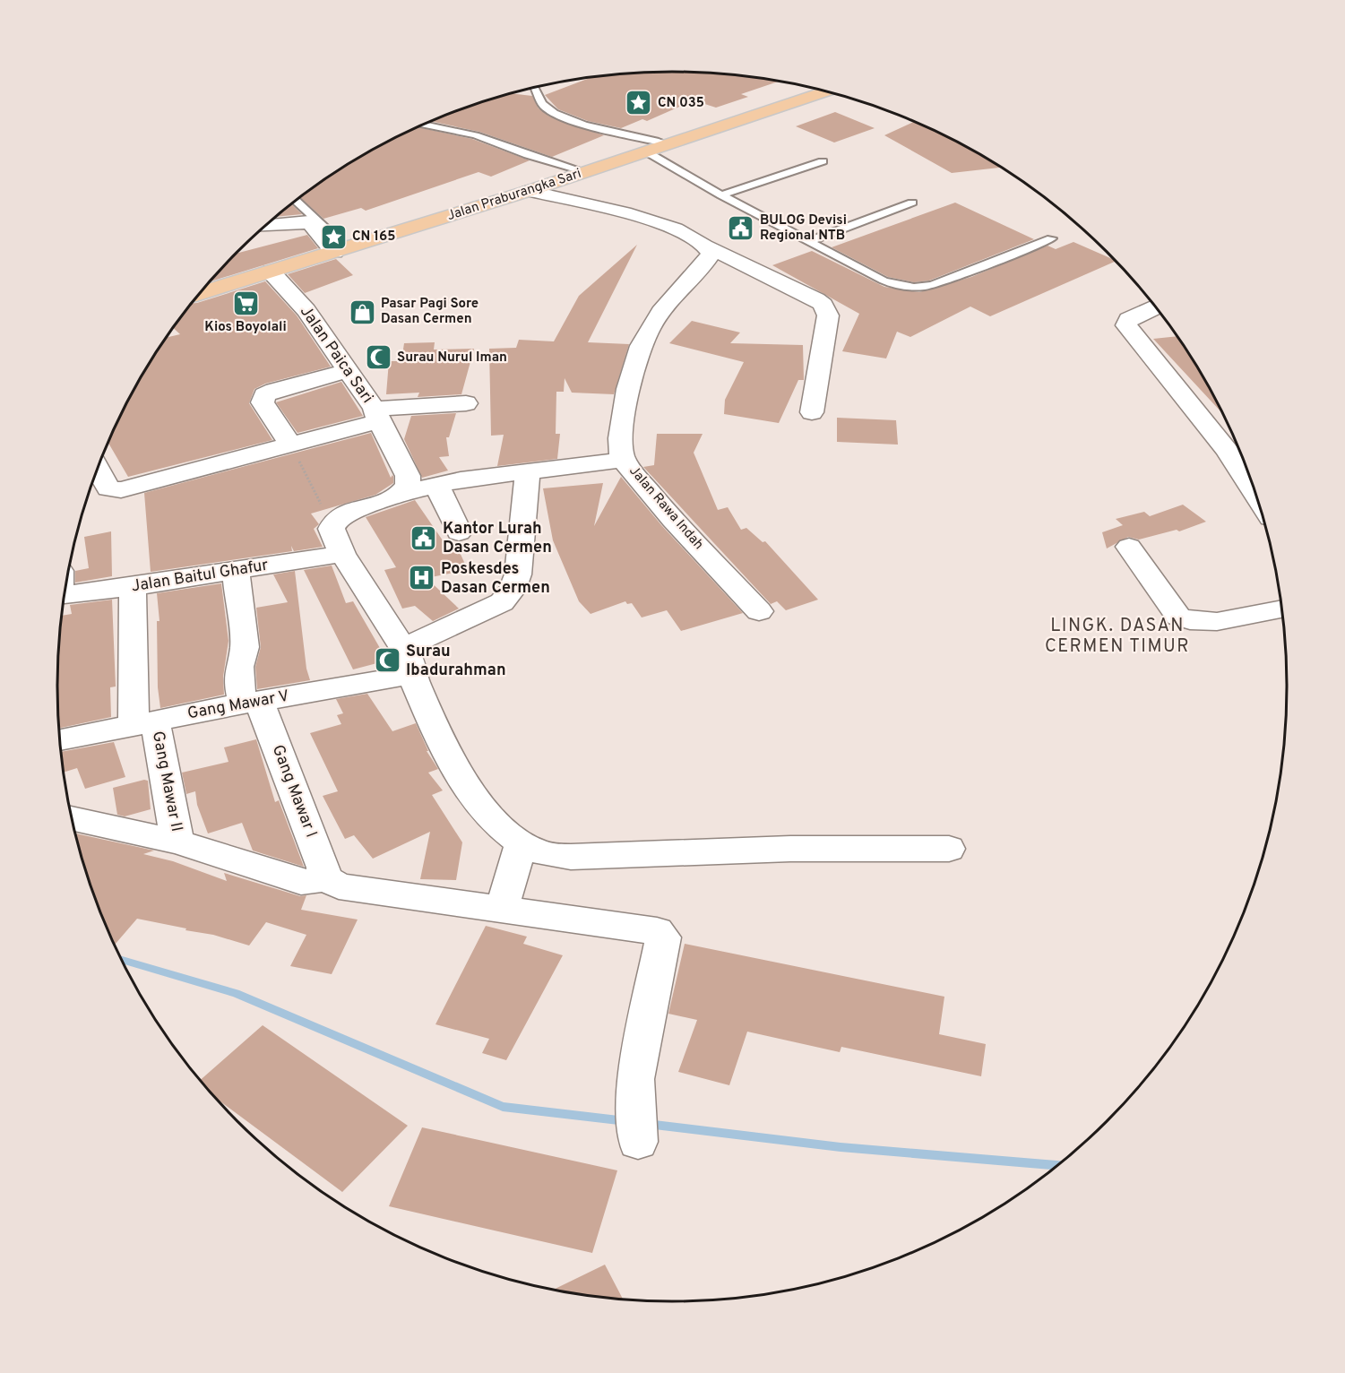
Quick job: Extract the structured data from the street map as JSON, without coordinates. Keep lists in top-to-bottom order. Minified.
{"streets":{"main road":["Jalan Praburangka Sari"],"street":["Jalan Paica Sari","Jalan Rawa Indah","Jalan Baitul Ghafur","Gang Mawar V","Gang Mawar II","Gang Mawar I"]},"crossings":[["Jalan Praburangka Sari","Jalan Paica Sari"],["Jalan Baitul Ghafur","Gang Mawar II"],["Jalan Baitul Ghafur","Gang Mawar I"],["Gang Mawar V","Gang Mawar II"],["Gang Mawar V","Gang Mawar I"]],"districts":["LINGK. DASAN CERMEN TIMUR"],"places":{"place":["CN 035","CN 165"],"public building":["BULOG Devisi Regional NTB","Kantor Lurah Dasan Cermen"],"supermarket":["Kios Boyolali"],"shop":["Pasar Pagi Sore Dasan Cermen"],"mosque":["Surau Nurul Iman","Surau Ibadurahman"],"hospital":["Poskesdes Dasan Cermen"]}}
